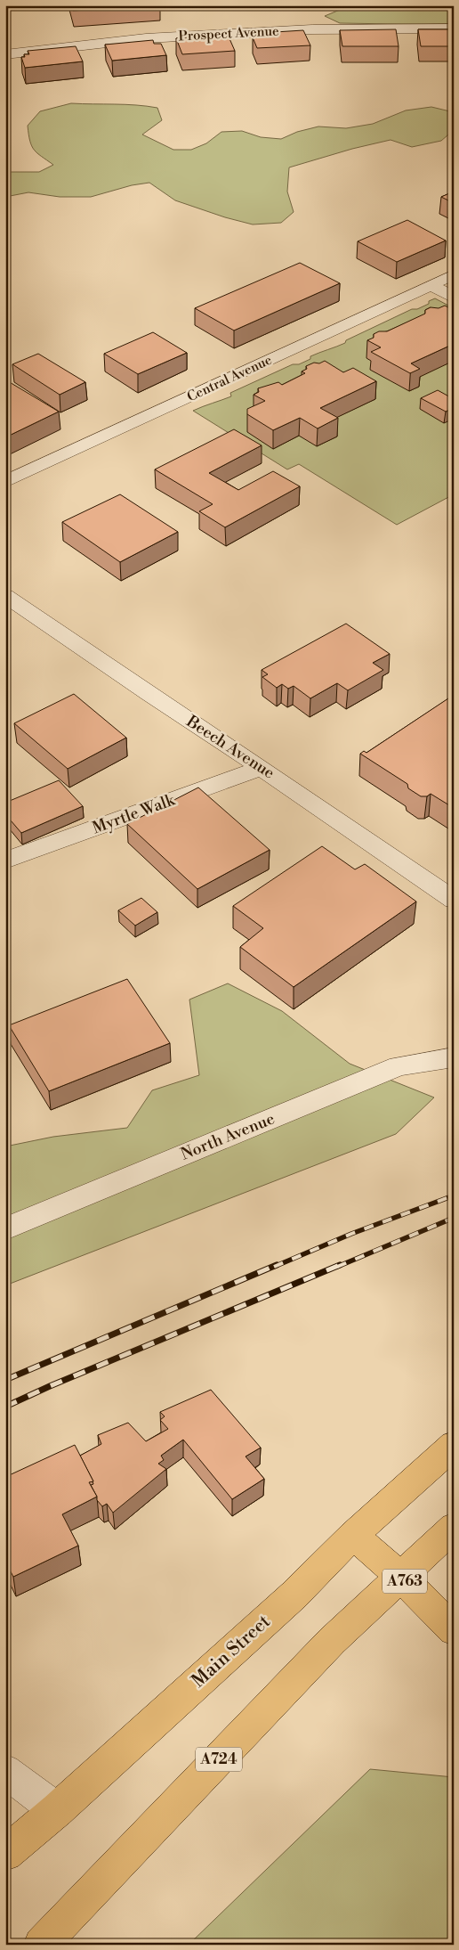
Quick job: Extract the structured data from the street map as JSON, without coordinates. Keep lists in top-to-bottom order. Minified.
{"streets":{"main road":["A763","Main Street","A724"],"street":["Prospect Avenue","Central Avenue","Beech Avenue","Myrtle Walk","North Avenue"]},"crossings":[["Beech Avenue","Myrtle Walk"],["A763","Main Street"],["A763","A724"]]}
